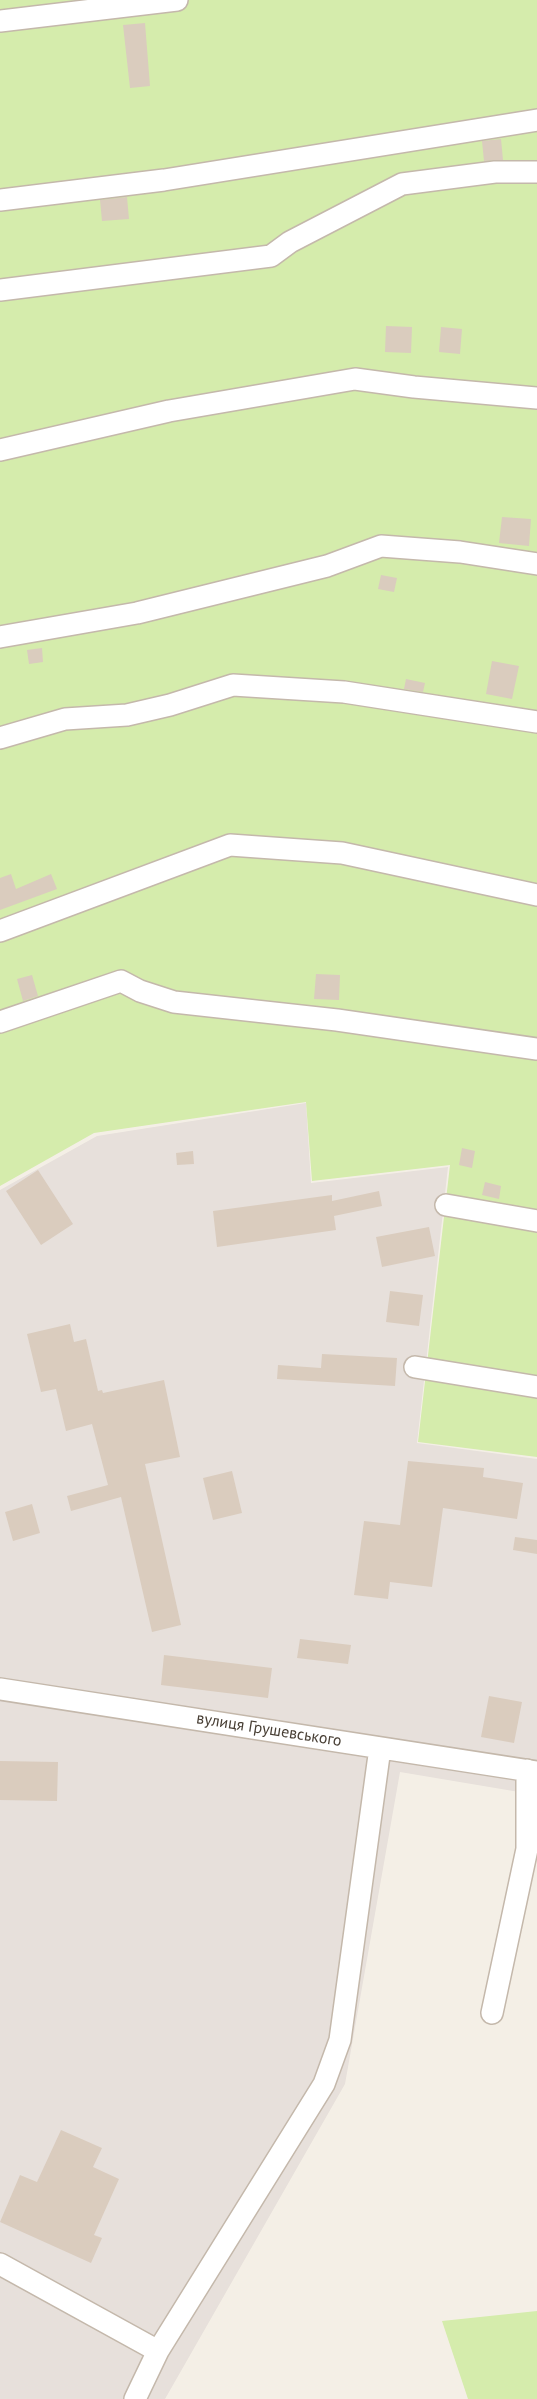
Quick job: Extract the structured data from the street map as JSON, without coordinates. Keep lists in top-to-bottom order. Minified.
{"streets":{"street":["вулиця Грушевського"]}}
